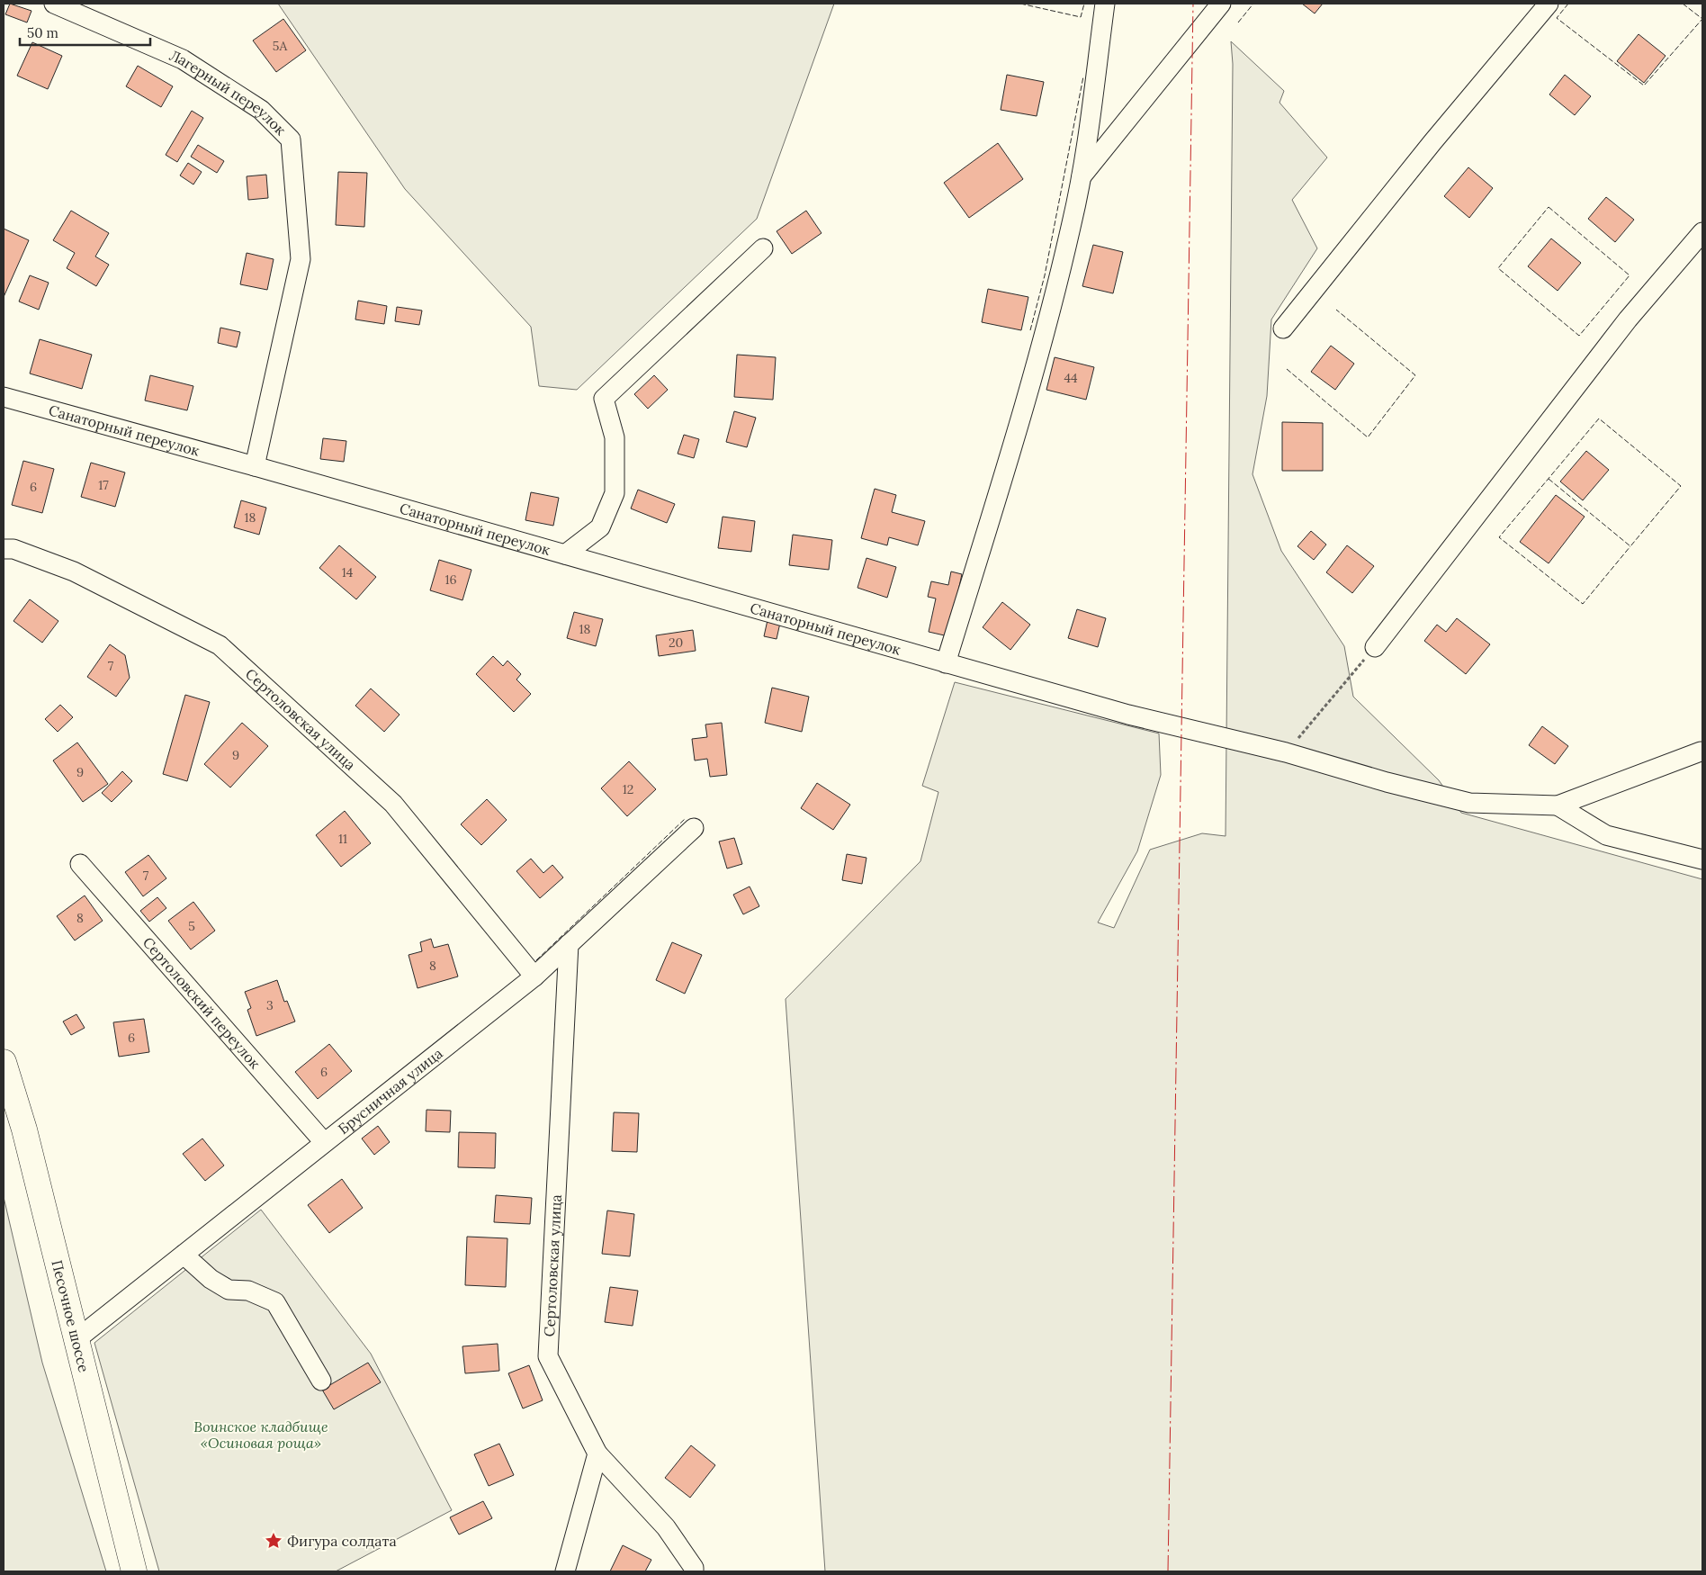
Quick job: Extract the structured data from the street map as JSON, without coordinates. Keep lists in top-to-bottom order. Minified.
{"streets":{"main road":["Песочное шоссе"],"street":["Лагерный переулок","Санаторный переулок","Сертоловская улица","Сертоловский переулок","Брусничная улица"]},"crossings":[["Лагерный переулок","Санаторный переулок"],["Сертоловская улица","Брусничная улица"],["Сертоловский переулок","Брусничная улица"],["Брусничная улица","Песочное шоссе"]],"parks":["Воинское кладбище «Осиновая роща»"],"places":{"place":["Фигура солдата"]},"house_numbers":["5А","44","17","6","18","14","16","18","20","7","9","9","12","11","7","8","5","8","3","6","6"],"scale_bar":"50 m"}
